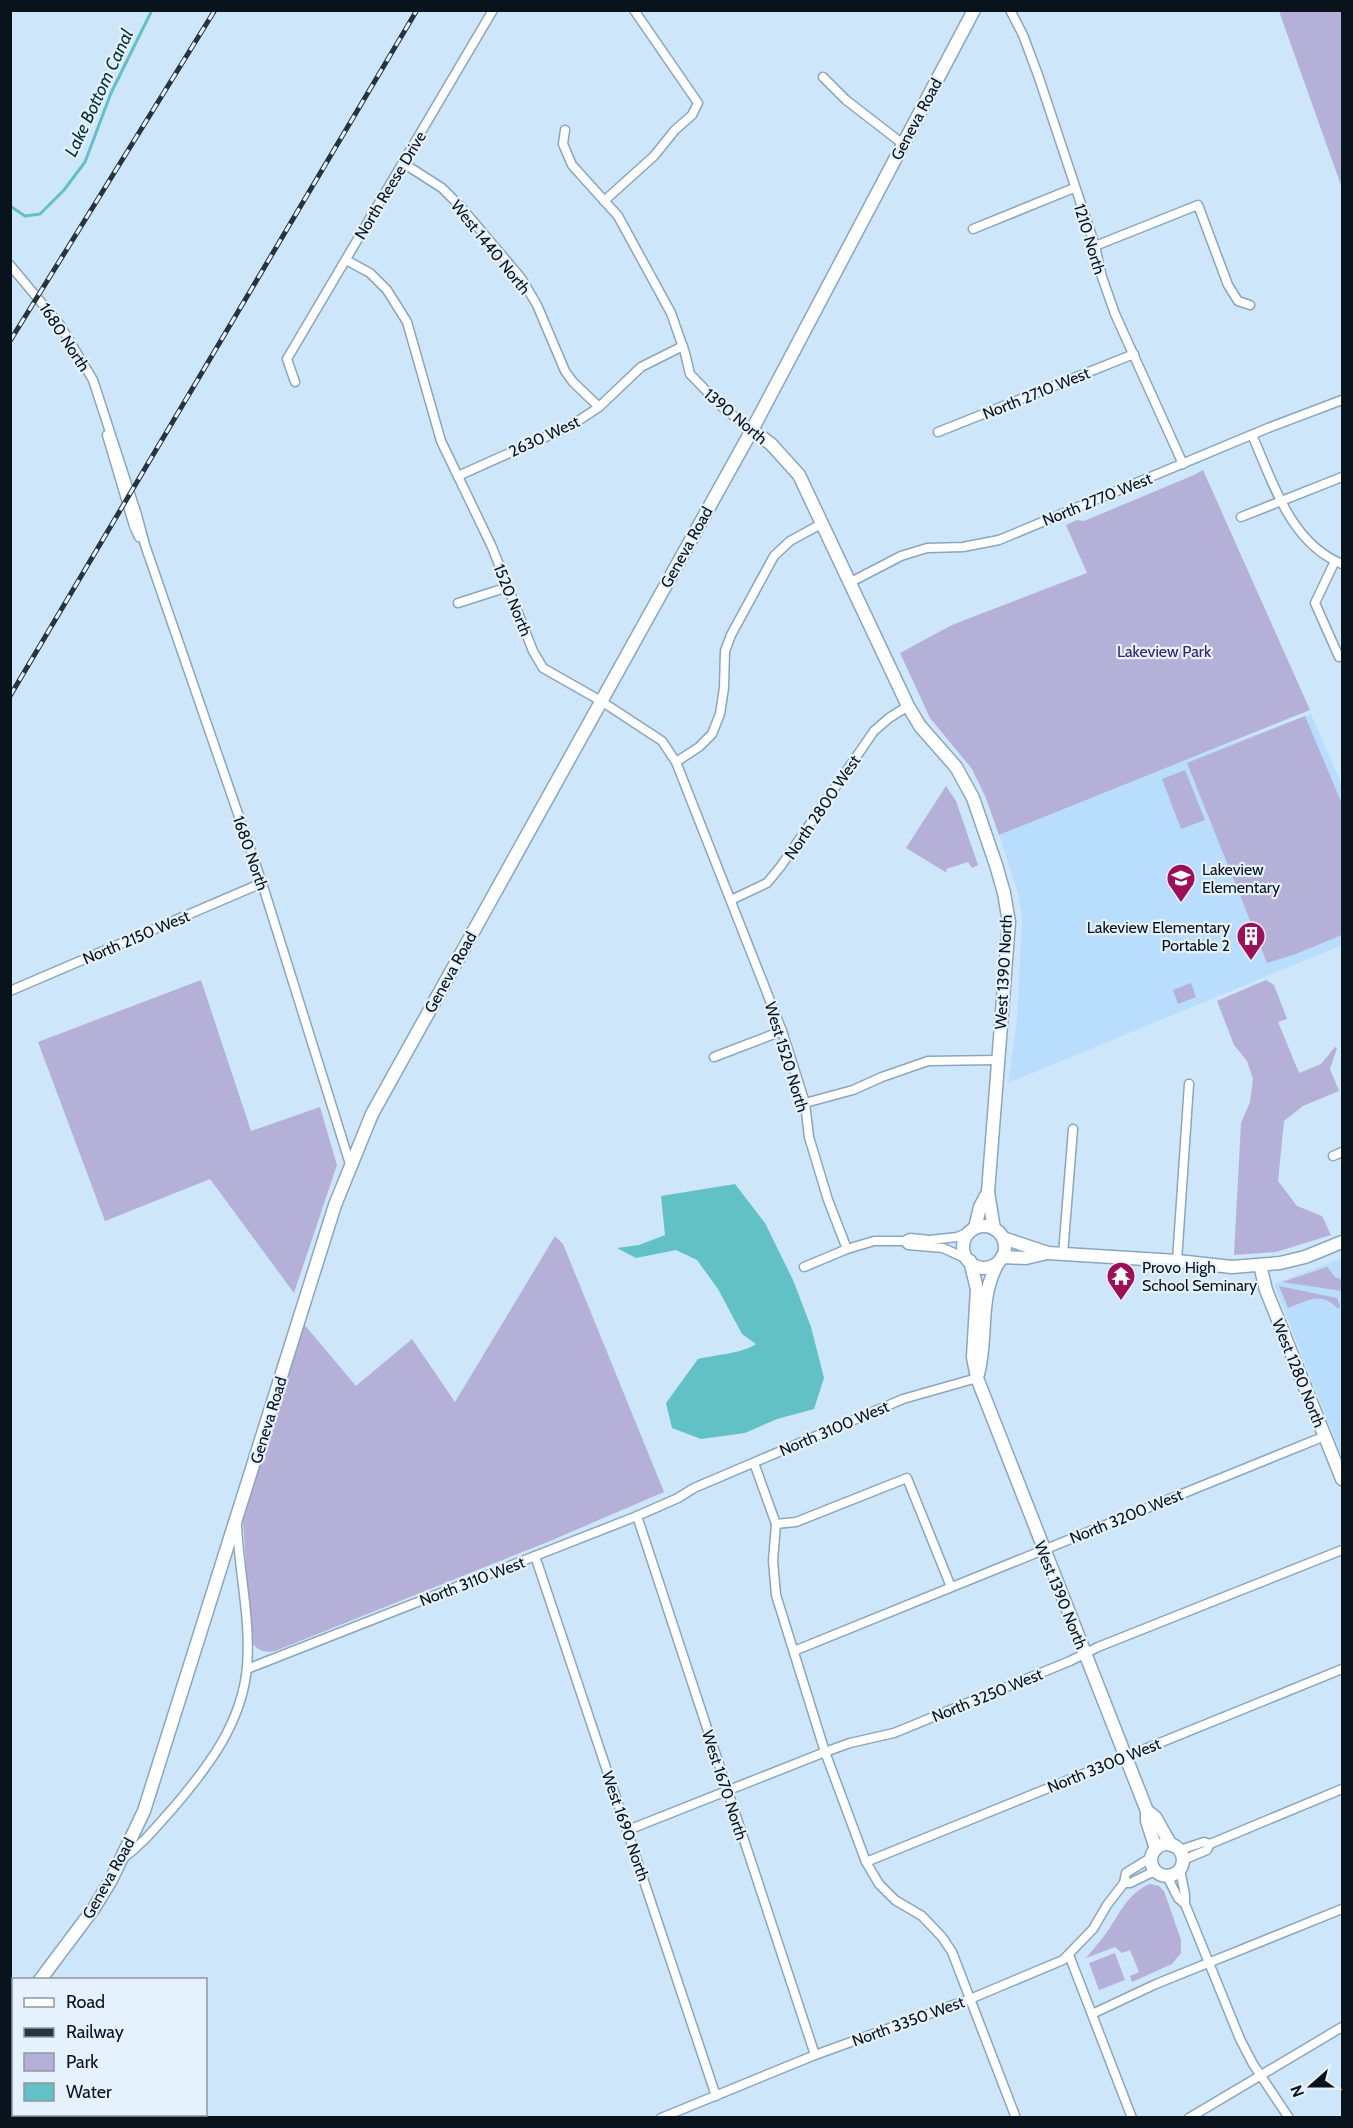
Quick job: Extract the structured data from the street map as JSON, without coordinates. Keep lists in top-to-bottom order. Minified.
{"streets":{"street":["Geneva Road","North Reese Drive","1210 North","West 1440 North","1680 North","North 2710 West","1390 North","2630 West","North 2770 West","1520 North","North 2800 West","North 2150 West","West 1390 North","West 1520 North","West 1280 North","North 3100 West","North 3200 West","North 3110 West","North 3250 West","North 3300 West","West 1670 North","West 1690 North","North 3350 West"]},"crossings":[["Geneva Road","1680 North"],["Geneva Road","1390 North"],["Geneva Road","1520 North"],["North Reese Drive","West 1440 North"],["North Reese Drive","1520 North"],["1210 North","North 2710 West"],["1210 North","North 2770 West"],["West 1440 North","2630 West"],["1680 North","North 2150 West"],["1390 North","2630 West"],["1390 North","North 2770 West"],["1390 North","North 2800 West"],["1390 North","West 1390 North"],["2630 West","1520 North"],["1520 North","North 2800 West"],["1520 North","West 1520 North"],["North 2800 West","West 1390 North"],["North 2800 West","West 1520 North"],["West 1390 North","North 3100 West"],["West 1390 North","North 3200 West"],["West 1390 North","North 3250 West"],["West 1390 North","North 3300 West"],["West 1390 North","North 3350 West"],["West 1280 North","North 3200 West"],["North 3100 West","North 3110 West"],["North 3110 West","West 1670 North"],["North 3110 West","West 1690 North"],["North 3250 West","West 1670 North"],["North 3250 West","West 1690 North"],["West 1670 North","North 3350 West"],["West 1690 North","North 3350 West"]],"water":["Lake Bottom Canal"],"parks":["Lakeview Park"],"places":{"school or university":["Lakeview Elementary"],"building":["Lakeview Elementary Portable 2"],"temple":["Provo High School Seminary"]},"legend":["Road","Railway","Park","Water"],"north":"left"}
